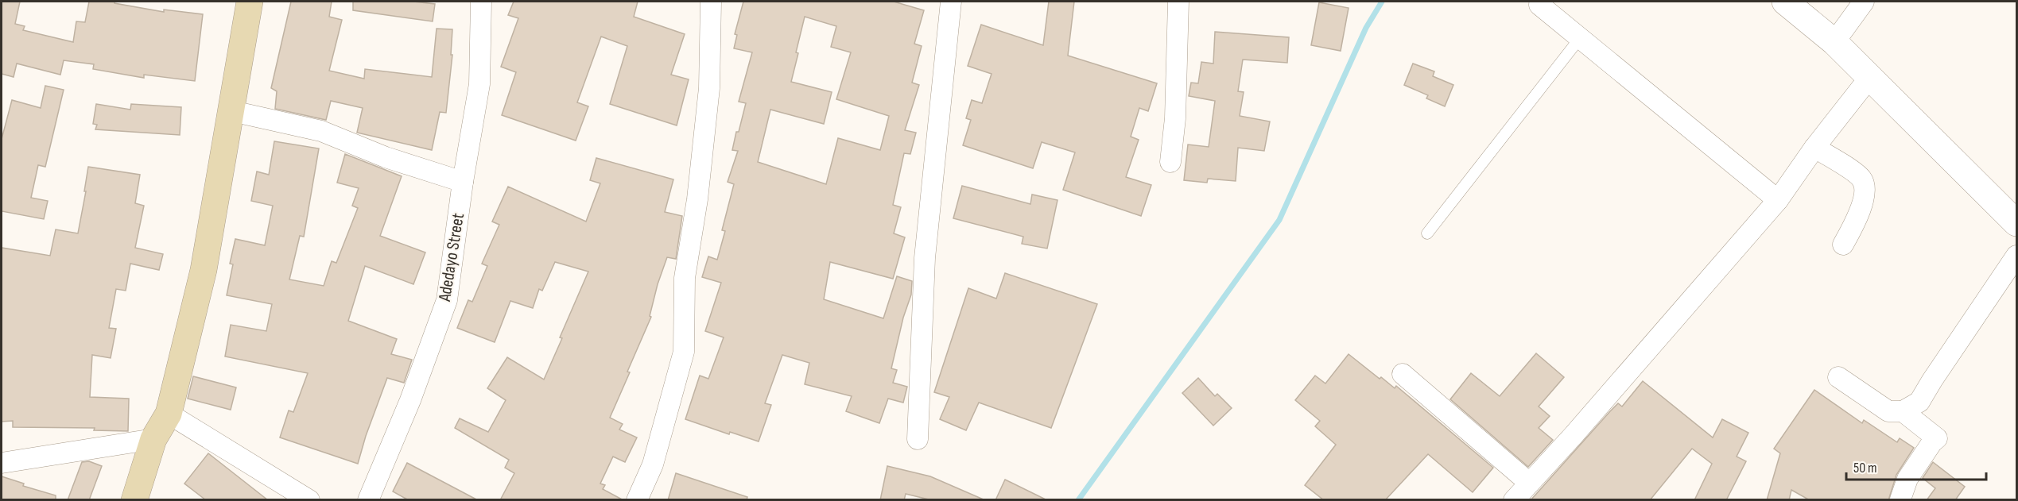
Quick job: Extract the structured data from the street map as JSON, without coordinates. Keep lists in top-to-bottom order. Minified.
{"streets":{"street":["Adedayo Street"]},"scale_bar":"50 m"}
